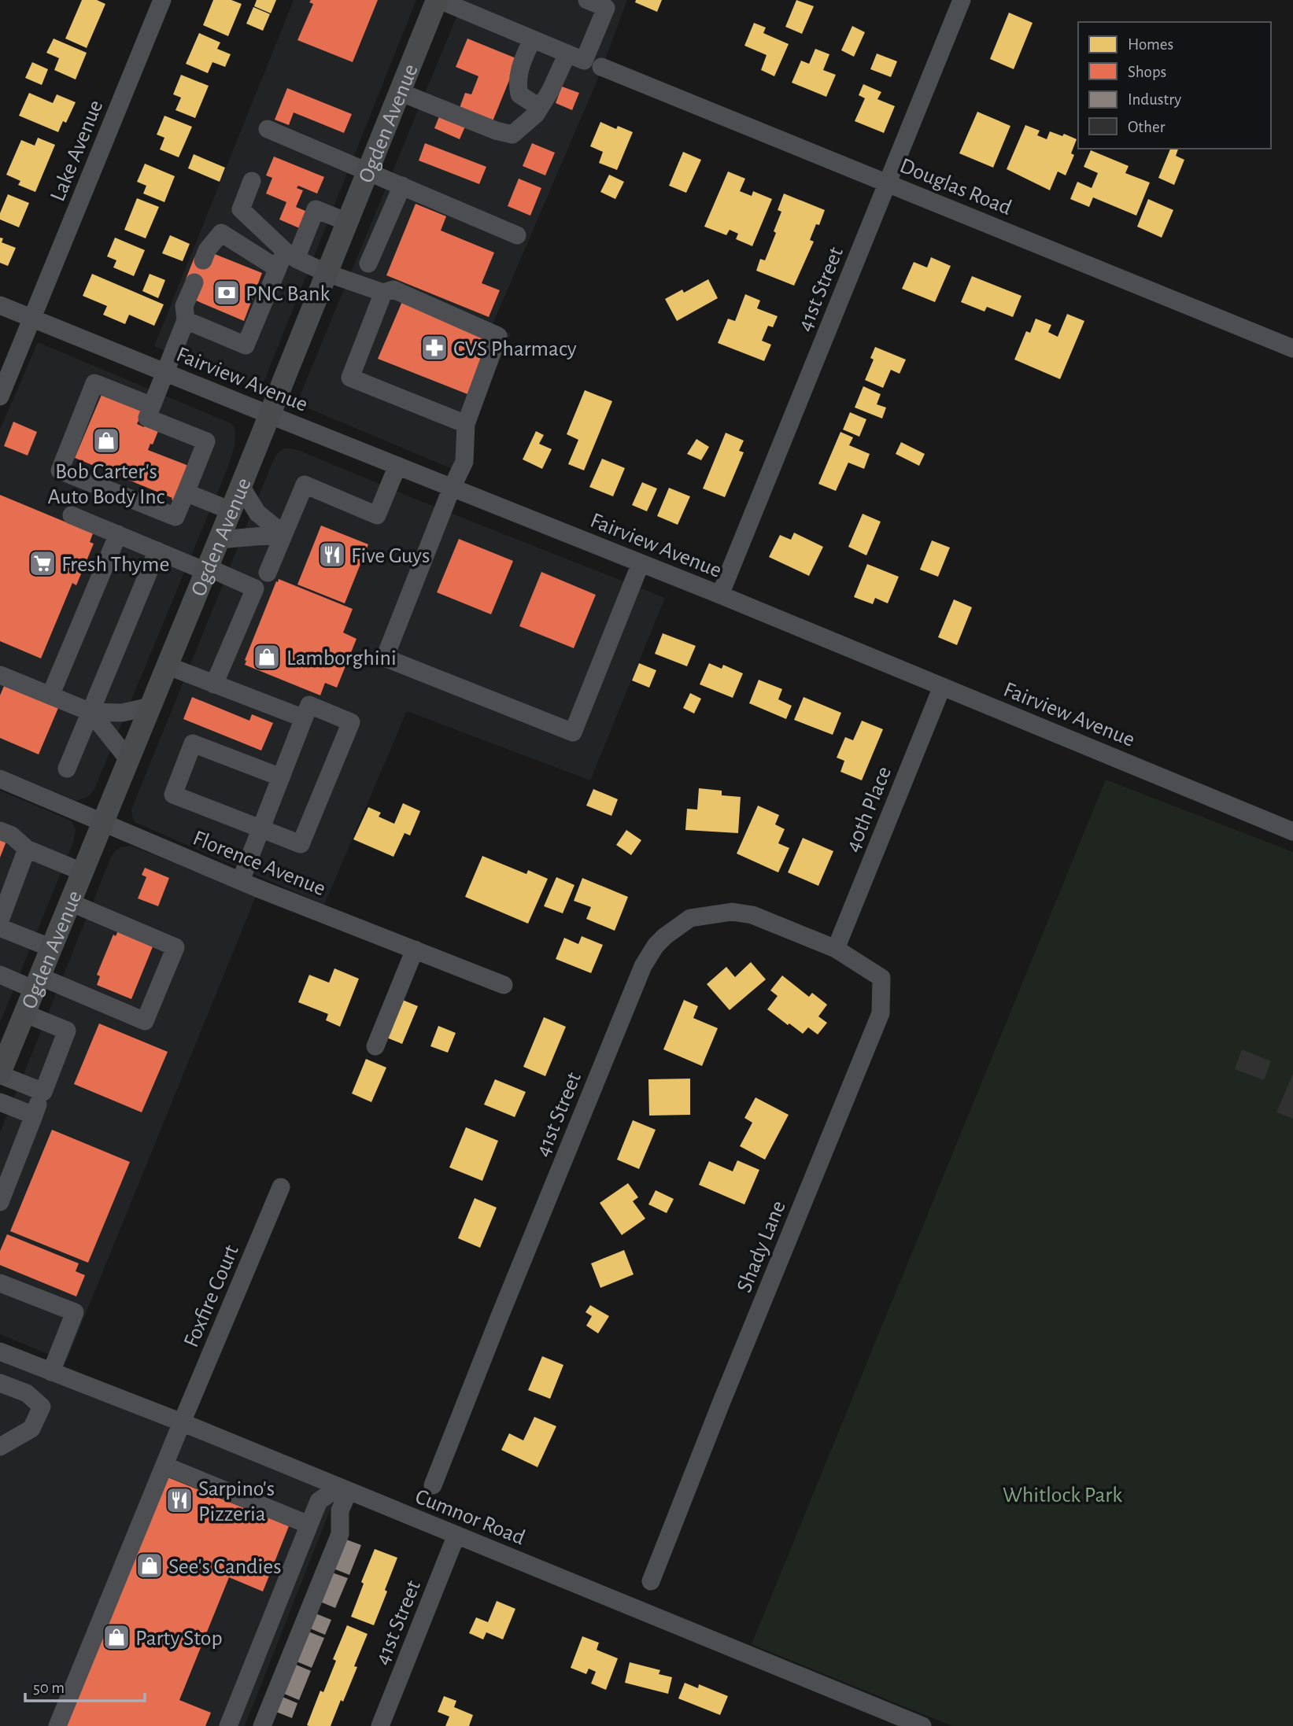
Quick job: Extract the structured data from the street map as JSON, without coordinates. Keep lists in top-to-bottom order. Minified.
{"streets":{"main road":["Ogden Avenue"],"street":["Lake Avenue","Douglas Road","41st Street","Fairview Avenue","40th Place","Florence Avenue","Shady Lane","Foxfire Court","Cumnor Road"]},"crossings":[["Ogden Avenue","Douglas Road"],["Ogden Avenue","Fairview Avenue"],["Ogden Avenue","Florence Avenue"],["Lake Avenue","Fairview Avenue"],["Douglas Road","41st Street"],["41st Street","Fairview Avenue"],["41st Street","40th Place"],["41st Street","Shady Lane"],["41st Street","Cumnor Road"],["Fairview Avenue","40th Place"],["40th Place","Shady Lane"],["Foxfire Court","Cumnor Road"]],"parks":["Whitlock Park"],"places":{"bank":["PNC Bank"],"pharmacy":["CVS Pharmacy"],"shop":["Bob Carter's Auto Body Inc","Lamborghini","See's Candies","Party Stop"],"restaurant":["Five Guys","Sarpino's Pizzeria"],"supermarket":["Fresh Thyme"]},"legend":["Homes","Shops","Industry","Other"],"scale_bar":"50 m"}
